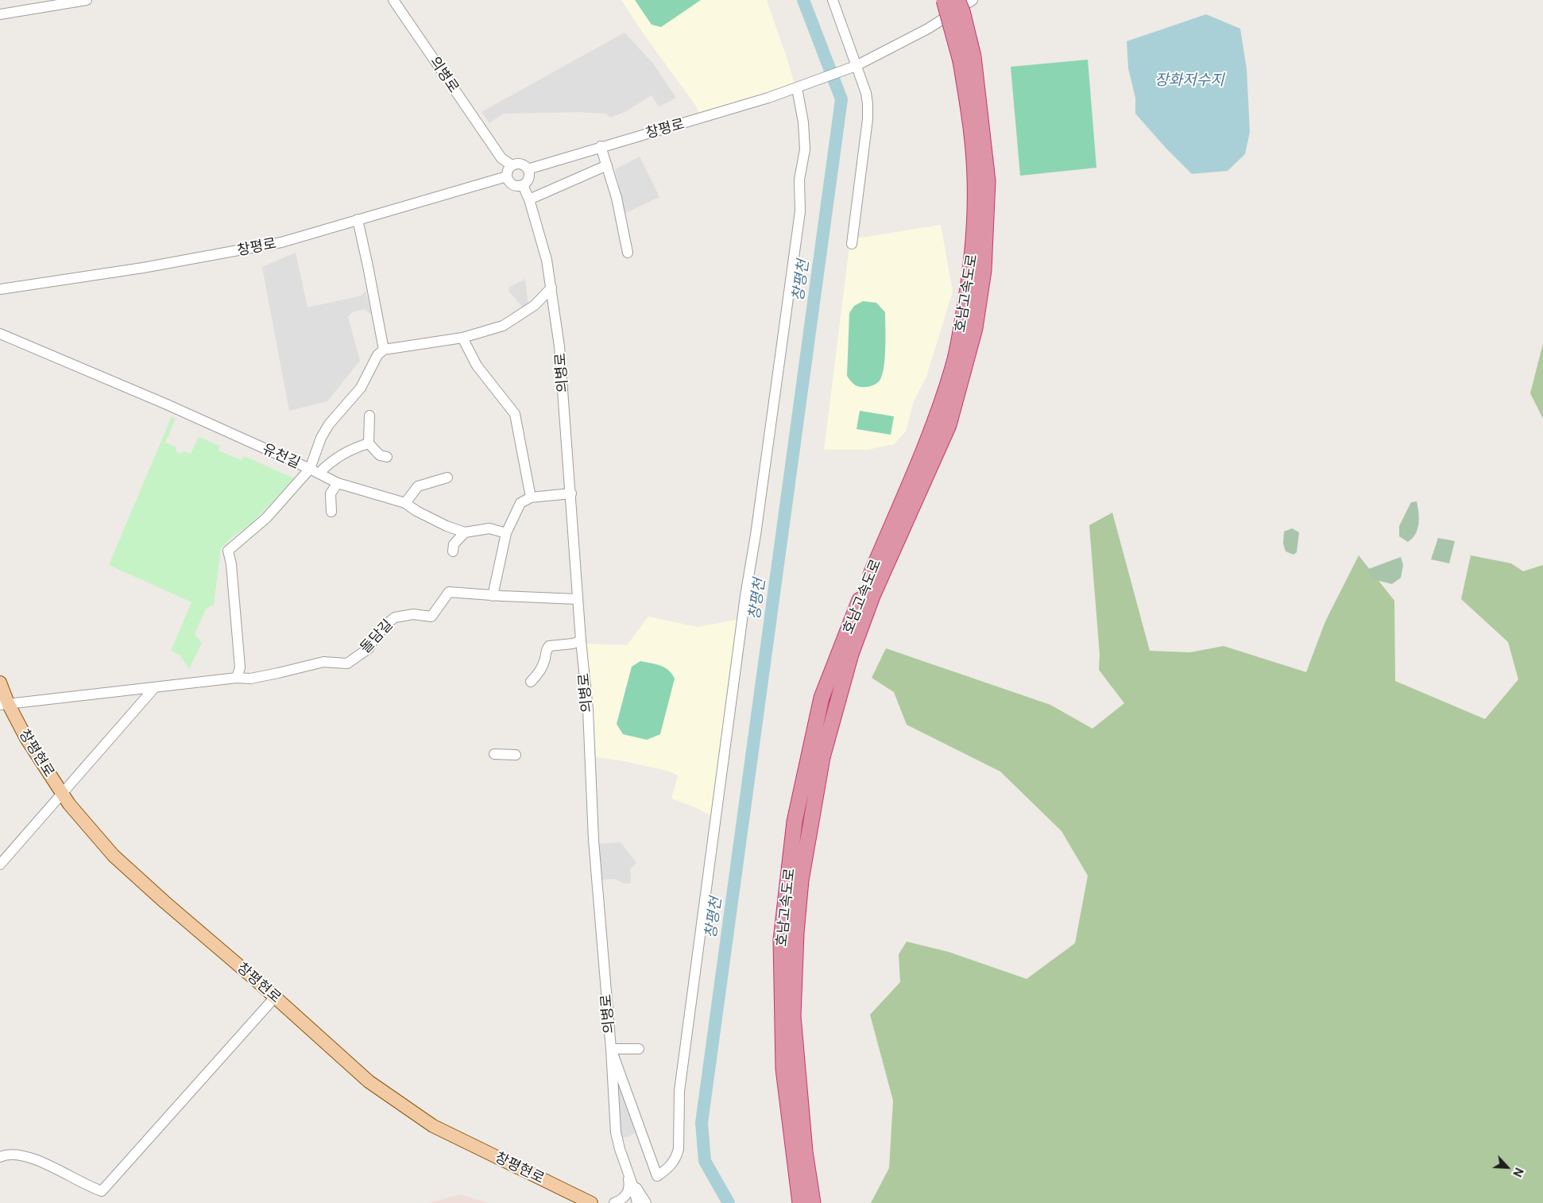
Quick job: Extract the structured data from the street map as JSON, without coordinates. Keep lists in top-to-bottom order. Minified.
{"streets":{"highway":["호남고속도로"],"main road":["창평현로"],"street":["의병로","창평로","유천길","돌담길"]},"crossings":[["의병로","창평로"],["의병로","돌담길"]],"water":["장화저수지","창평천"],"north":"bottom right"}
